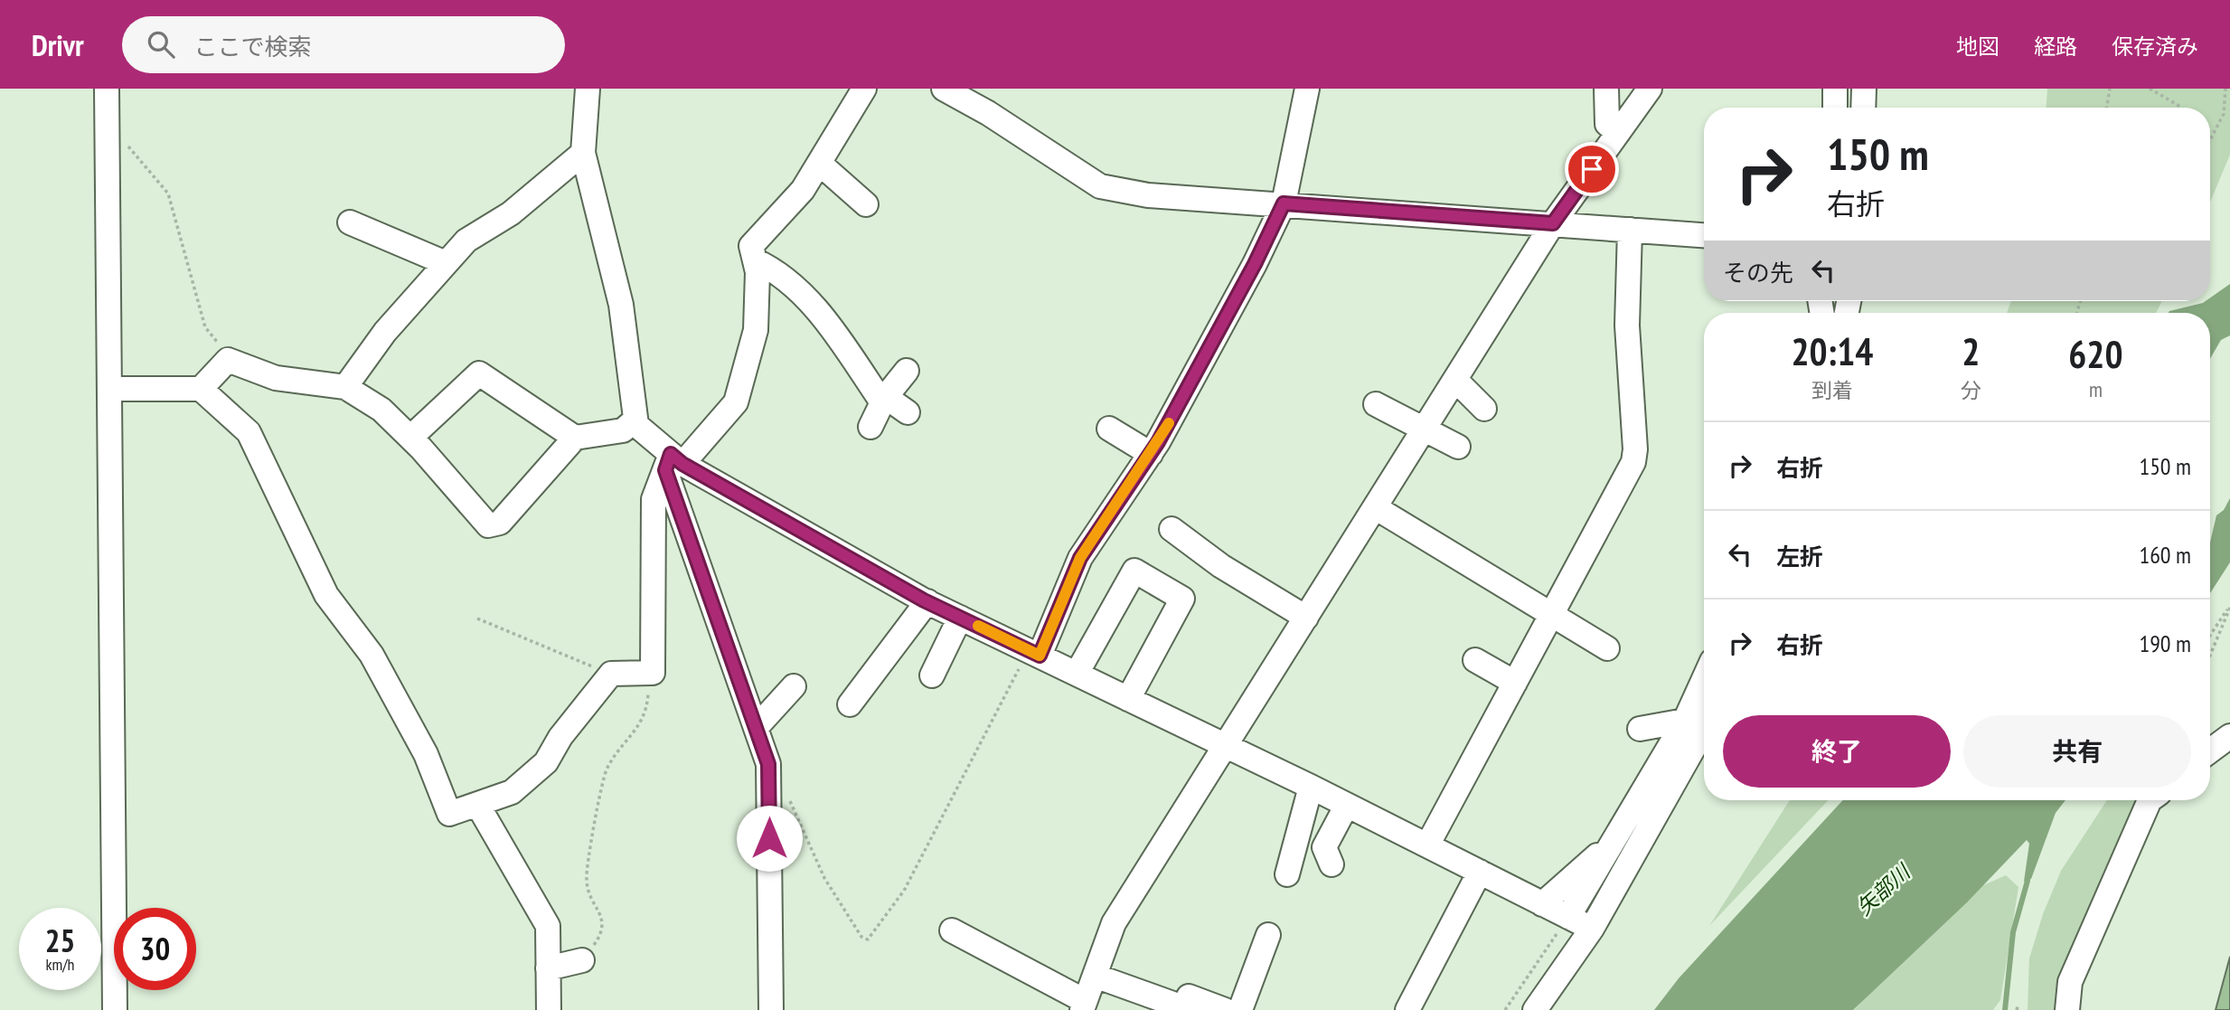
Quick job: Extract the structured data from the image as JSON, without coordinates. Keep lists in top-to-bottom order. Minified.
{"water":["矢部川"],"page":{"header":"Drivr","search":"ここで検索","nav":["地図","経路","保存済み"],"turn":["150 m","右折"],"then":"その先","eta":["20:14","到着","2","分","620","m"],"list":[{"name":"右折","value":"150 m"},{"name":"左折","value":"160 m"},{"name":"右折","value":"190 m"}],"buttons":["終了","共有"],"speed":"25 km/h","limit":"30"}}
